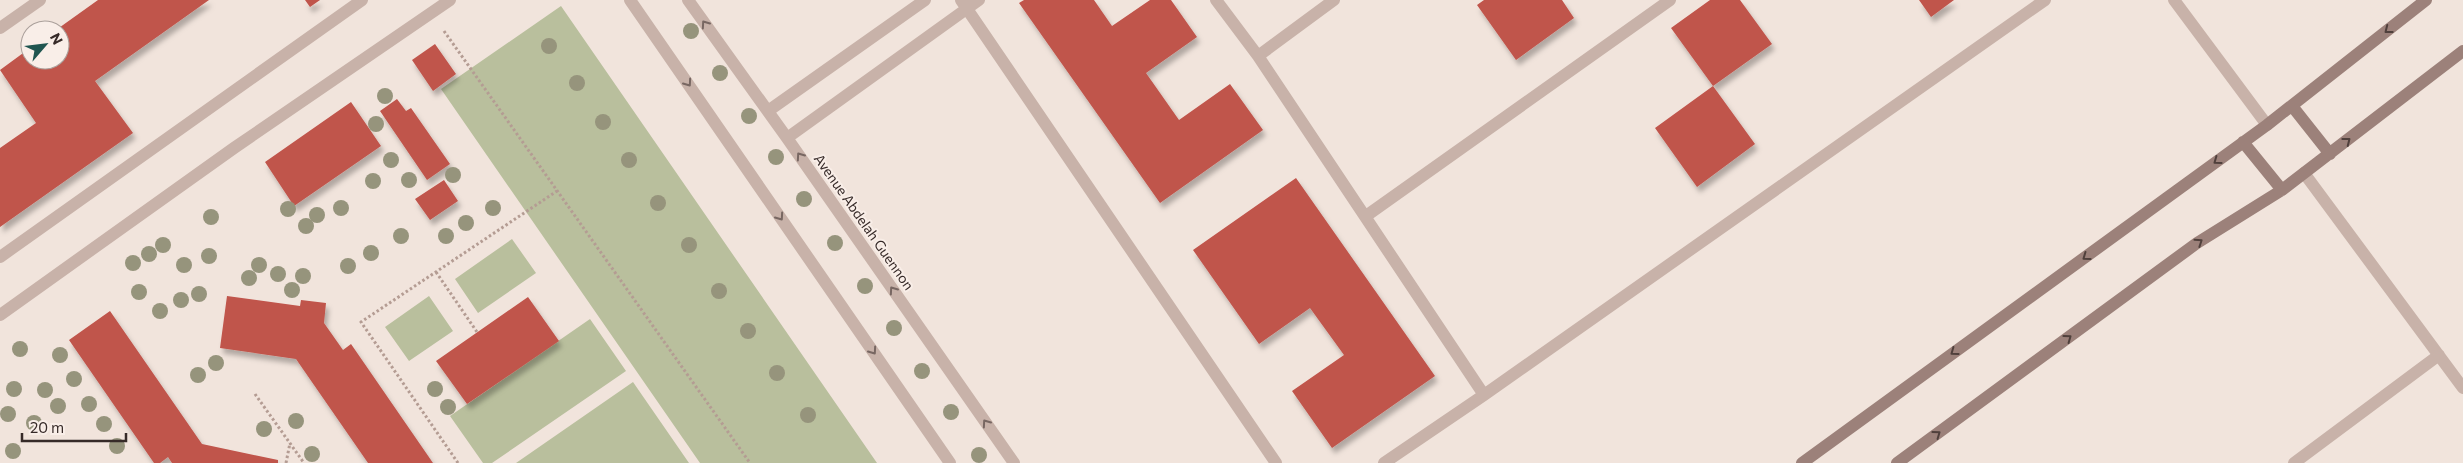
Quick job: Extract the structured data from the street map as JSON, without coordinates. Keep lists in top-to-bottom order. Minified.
{"streets":{"street":["Avenue Abdelah Guennon"]},"scale_bar":"20 m","north":"top right"}
